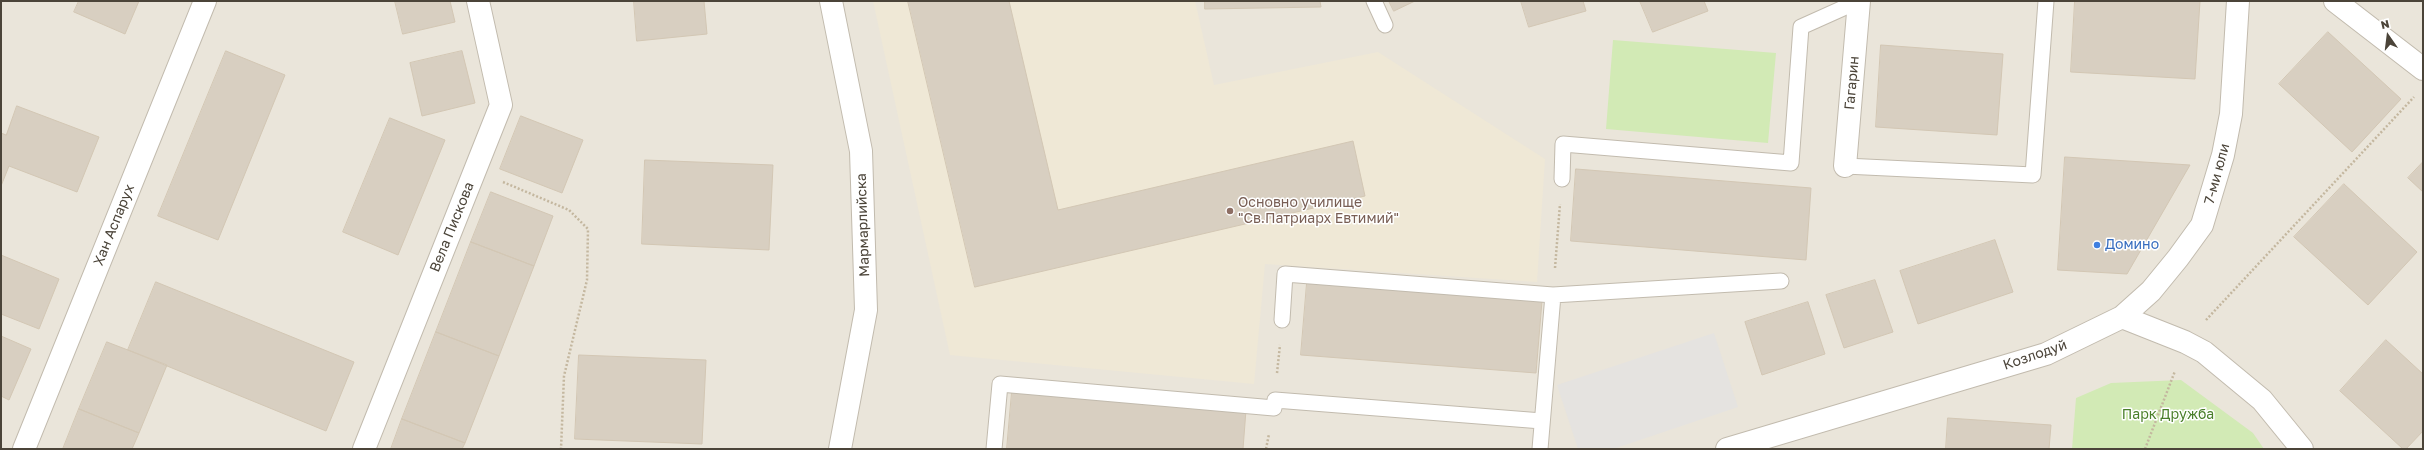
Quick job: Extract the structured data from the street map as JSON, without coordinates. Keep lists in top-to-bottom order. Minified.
{"streets":{"street":["Гагарин","7-ми юли","Хан Аспарух","Мармарлийска","Вела Пискова","Козлодуй"]},"crossings":[["7-ми юли","Козлодуй"]],"parks":["Парк Дружба"],"places":["Основно училище \"Св.Патриарх Евтимий\"","Домино"],"north":"top"}
